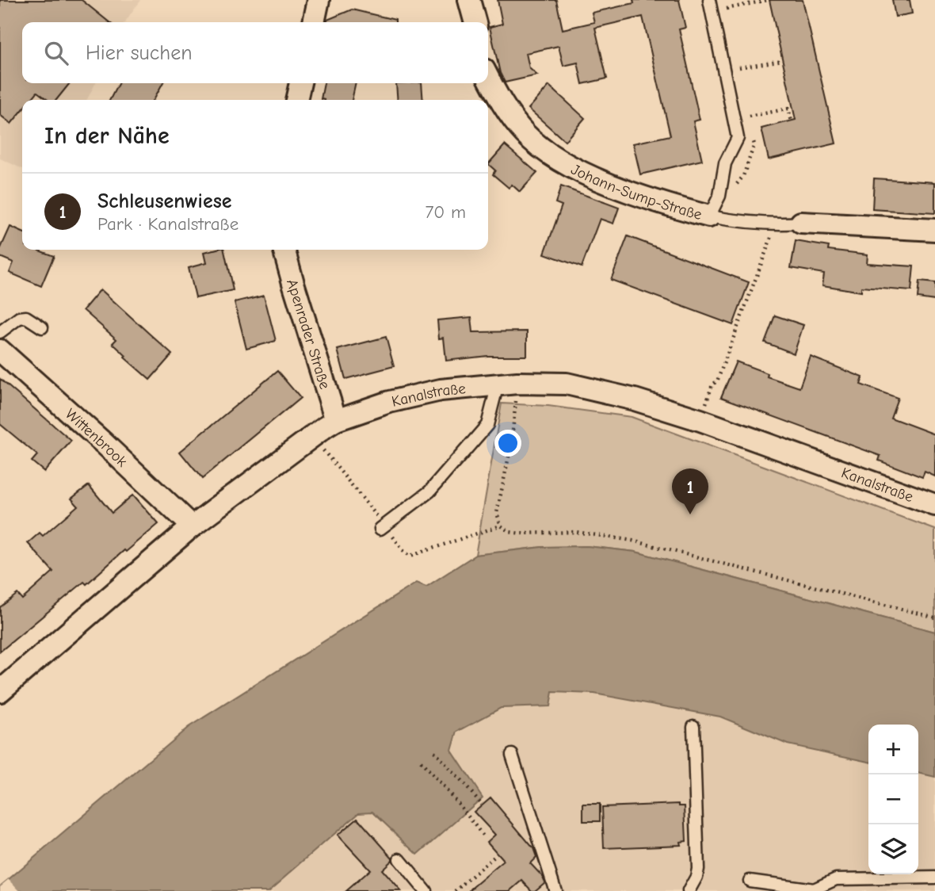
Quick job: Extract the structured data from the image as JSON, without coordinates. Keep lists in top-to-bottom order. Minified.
{"streets":{"street":["Johann-Sump-Straße","Apenrader Straße","Kanalstraße","Wittenbrook"]},"crossings":[["Apenrader Straße","Kanalstraße"],["Kanalstraße","Wittenbrook"]],"page":{"search":"Hier suchen","heading":"In der Nähe","list":[{"mark":"1","name":"Schleusenwiese","note":"Park · Kanalstraße","value":"70 m"}],"pins":"1","map_buttons":["+","−"]}}
